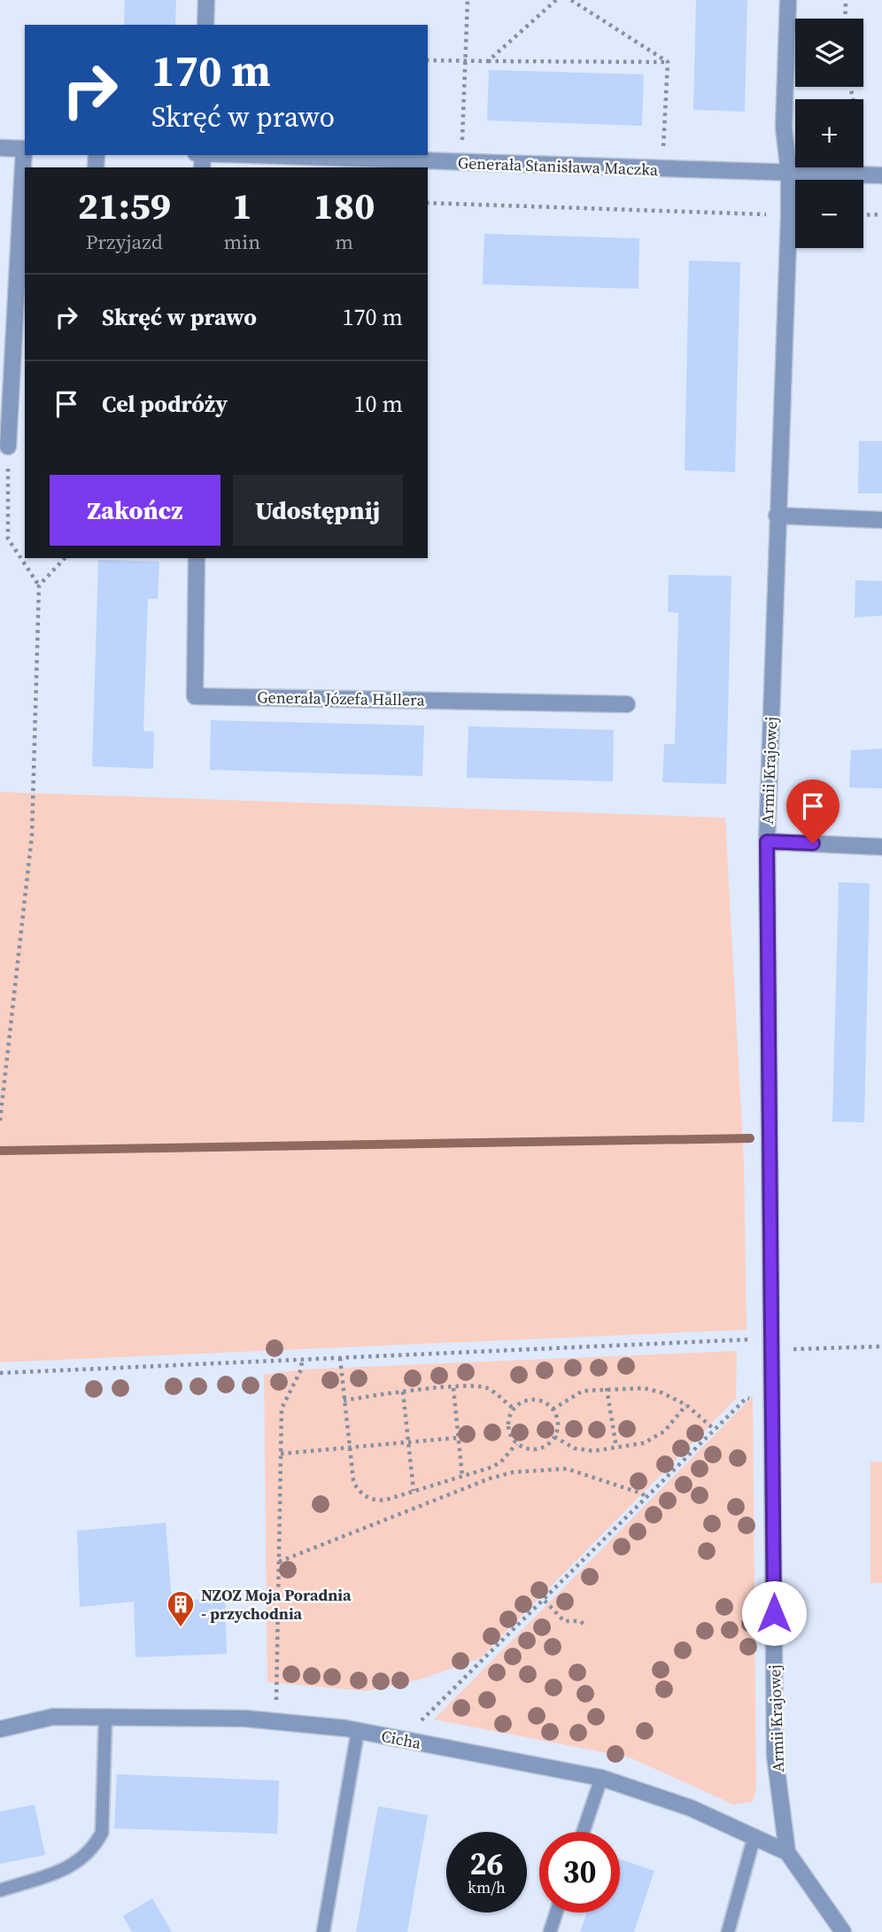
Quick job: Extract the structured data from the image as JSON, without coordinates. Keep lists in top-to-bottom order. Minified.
{"streets":{"street":["Generała Stanisława Maczka","Generała Józefa Hallera","Armii Krajowej","Cicha"]},"crossings":[["Generała Stanisława Maczka","Armii Krajowej"],["Armii Krajowej","Cicha"]],"places":{"building":["NZOZ Moja Poradnia - przychodnia"]},"page":{"map_buttons":["+","−"],"turn":["170 m","Skręć w prawo"],"eta":["21:59","Przyjazd","1","min","180","m"],"list":[{"name":"Skręć w prawo","value":"170 m"},{"name":"Cel podróży","value":"10 m"}],"buttons":["Zakończ","Udostępnij"],"speed":"26 km/h","limit":"30"}}
